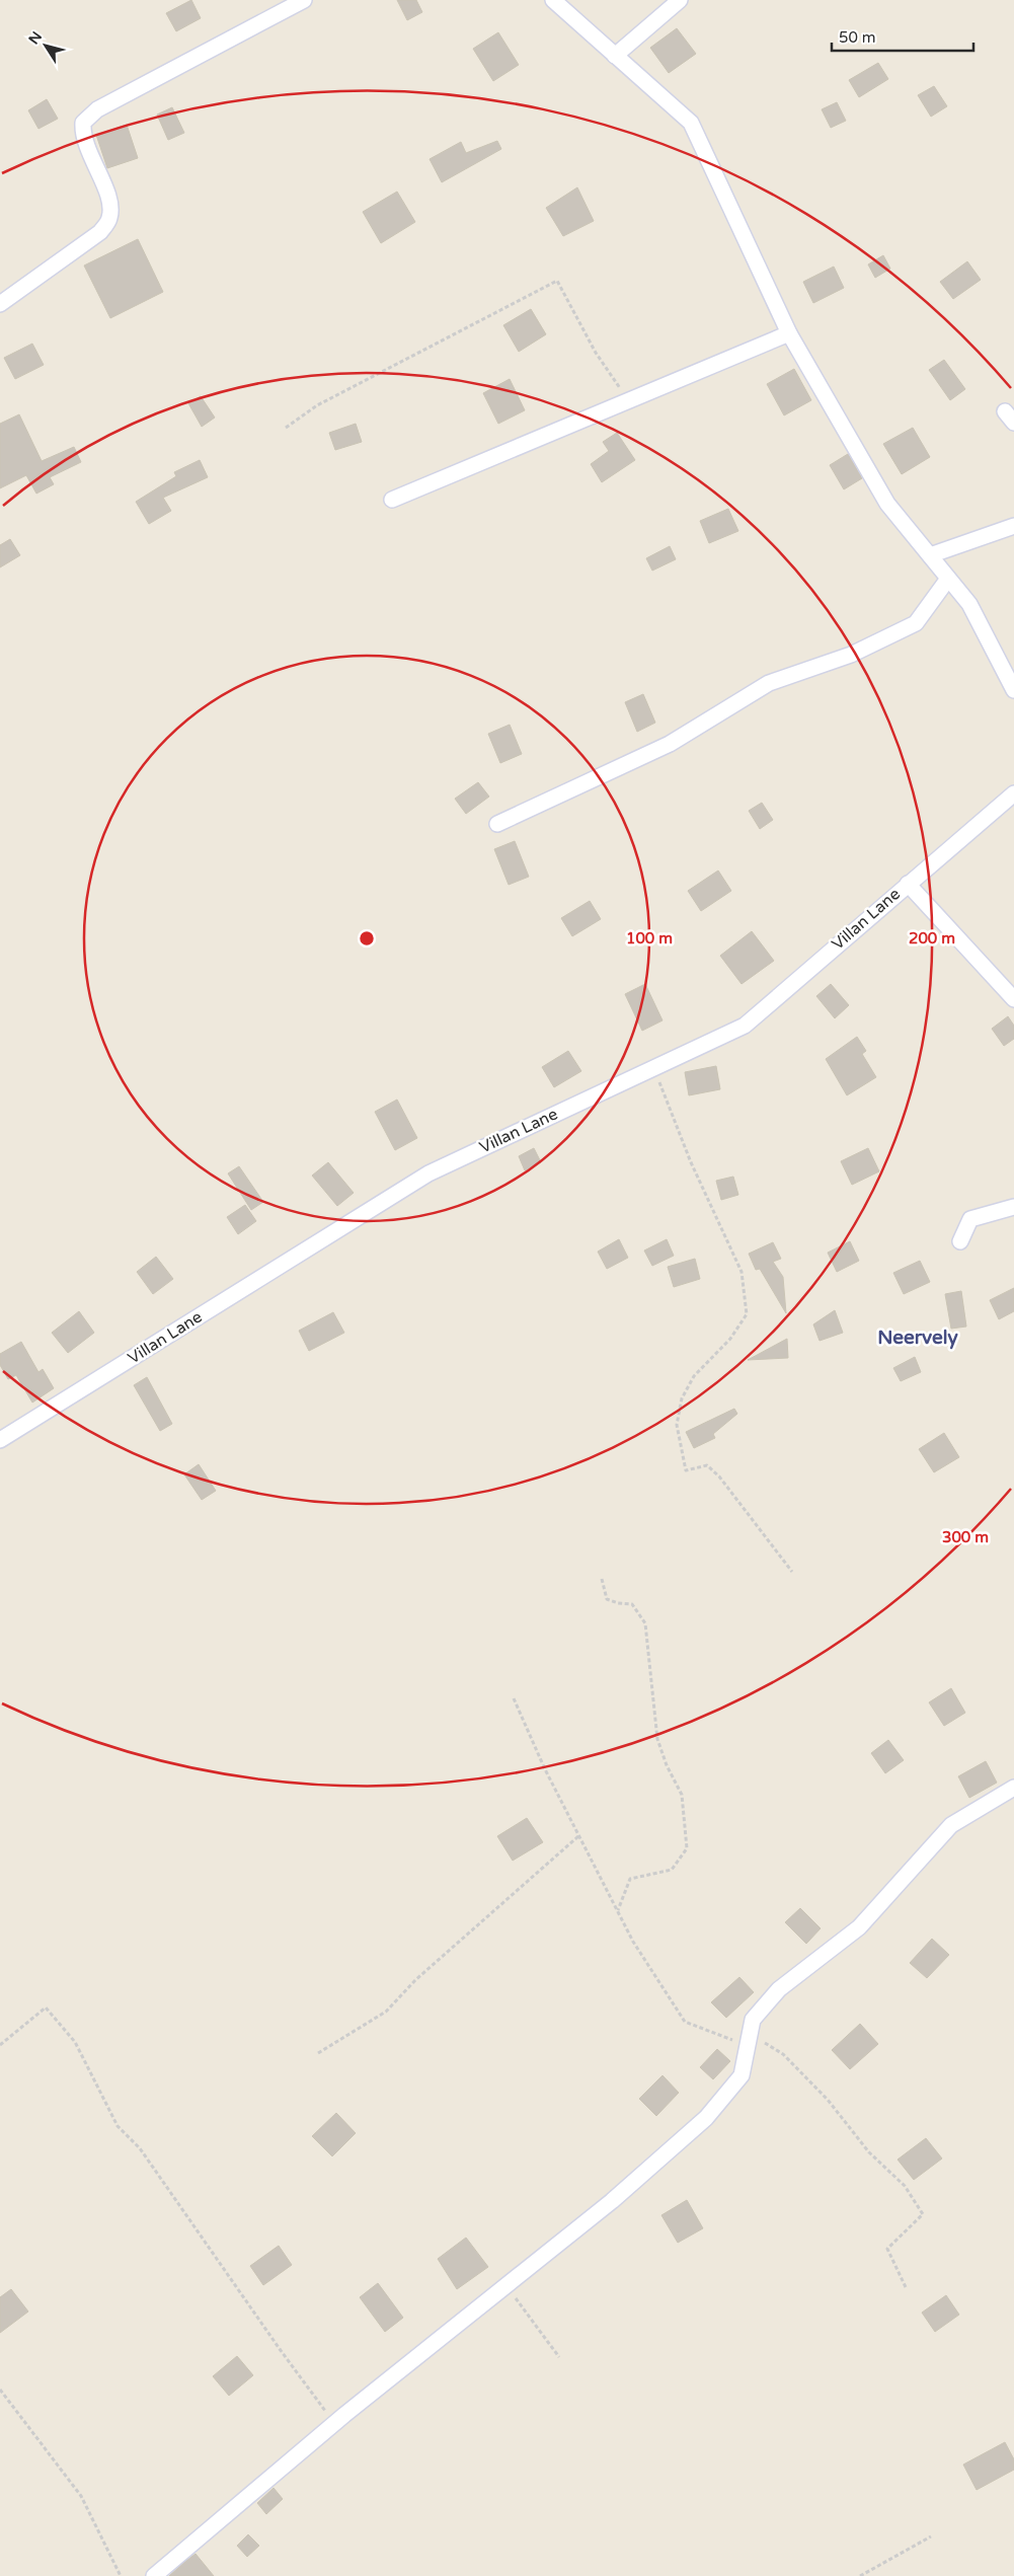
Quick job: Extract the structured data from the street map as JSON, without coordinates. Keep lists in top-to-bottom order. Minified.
{"streets":{"street":["Villan Lane"]},"districts":["Neervely"],"scale_bar":"50 m","north":"top left","rings":["100 m","200 m","300 m"]}
